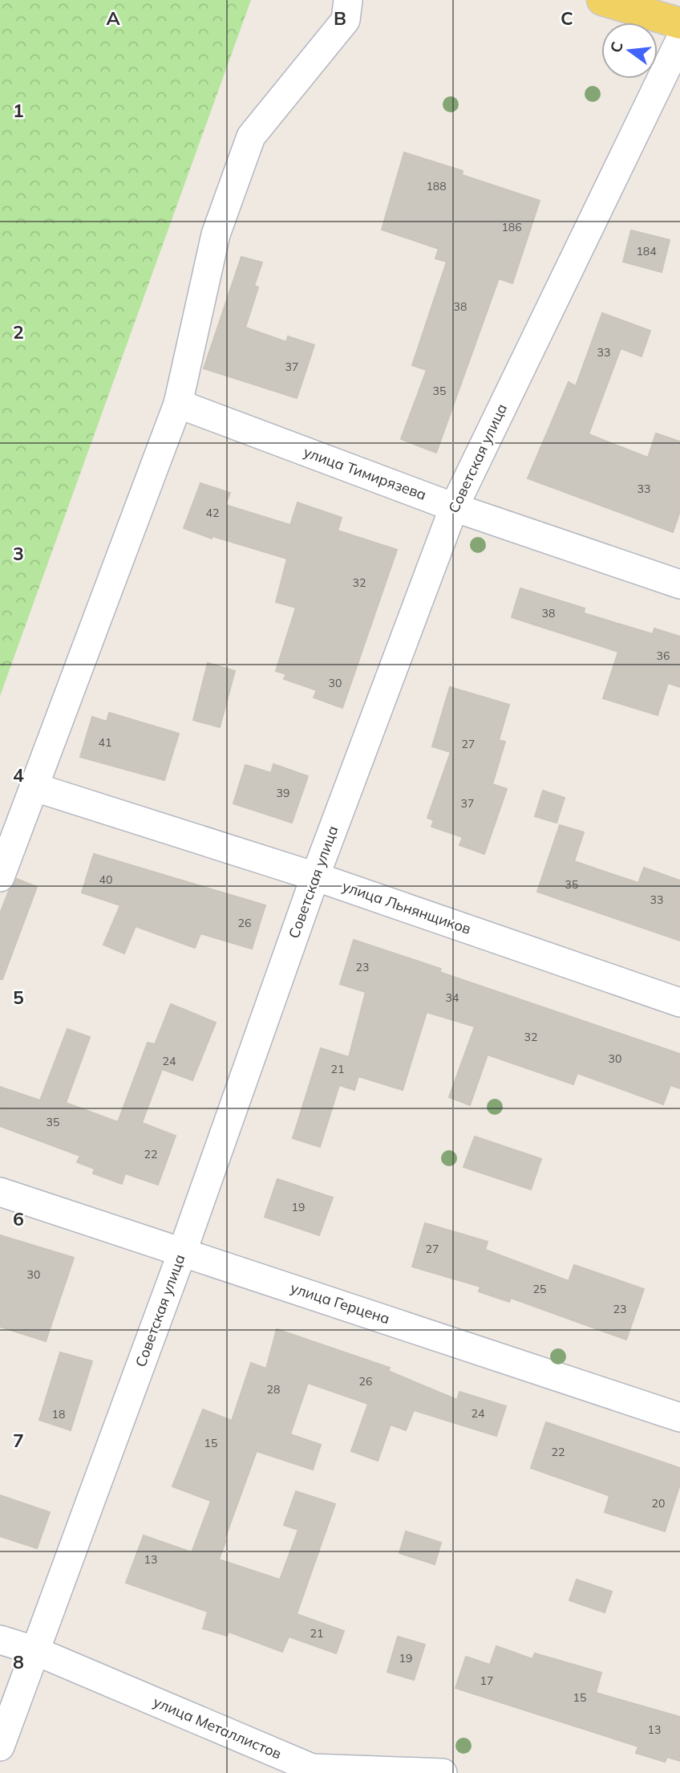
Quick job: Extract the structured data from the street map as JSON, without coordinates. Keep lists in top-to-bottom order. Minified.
{"streets":{"street":["Советская улица","улица Тимирязева","улица Льнянщиков","улица Герцена","улица Металлистов"]},"crossings":[["Советская улица","улица Тимирязева"],["Советская улица","улица Льнянщиков"],["Советская улица","улица Герцена"],["Советская улица","улица Металлистов"]],"house_numbers":["188","186","184","38","33","37","35","33","42","32","38","36","30","41","27","39","37","40","35","33","26","23","34","32","30","24","21","35","22","19","27","30","25","23","26","28","24","18","15","22","20","13","21","19","17","15","13"],"north":"left","grid":{"columns":["A","B","C"],"rows":["1","2","3","4","5","6","7","8"]}}
